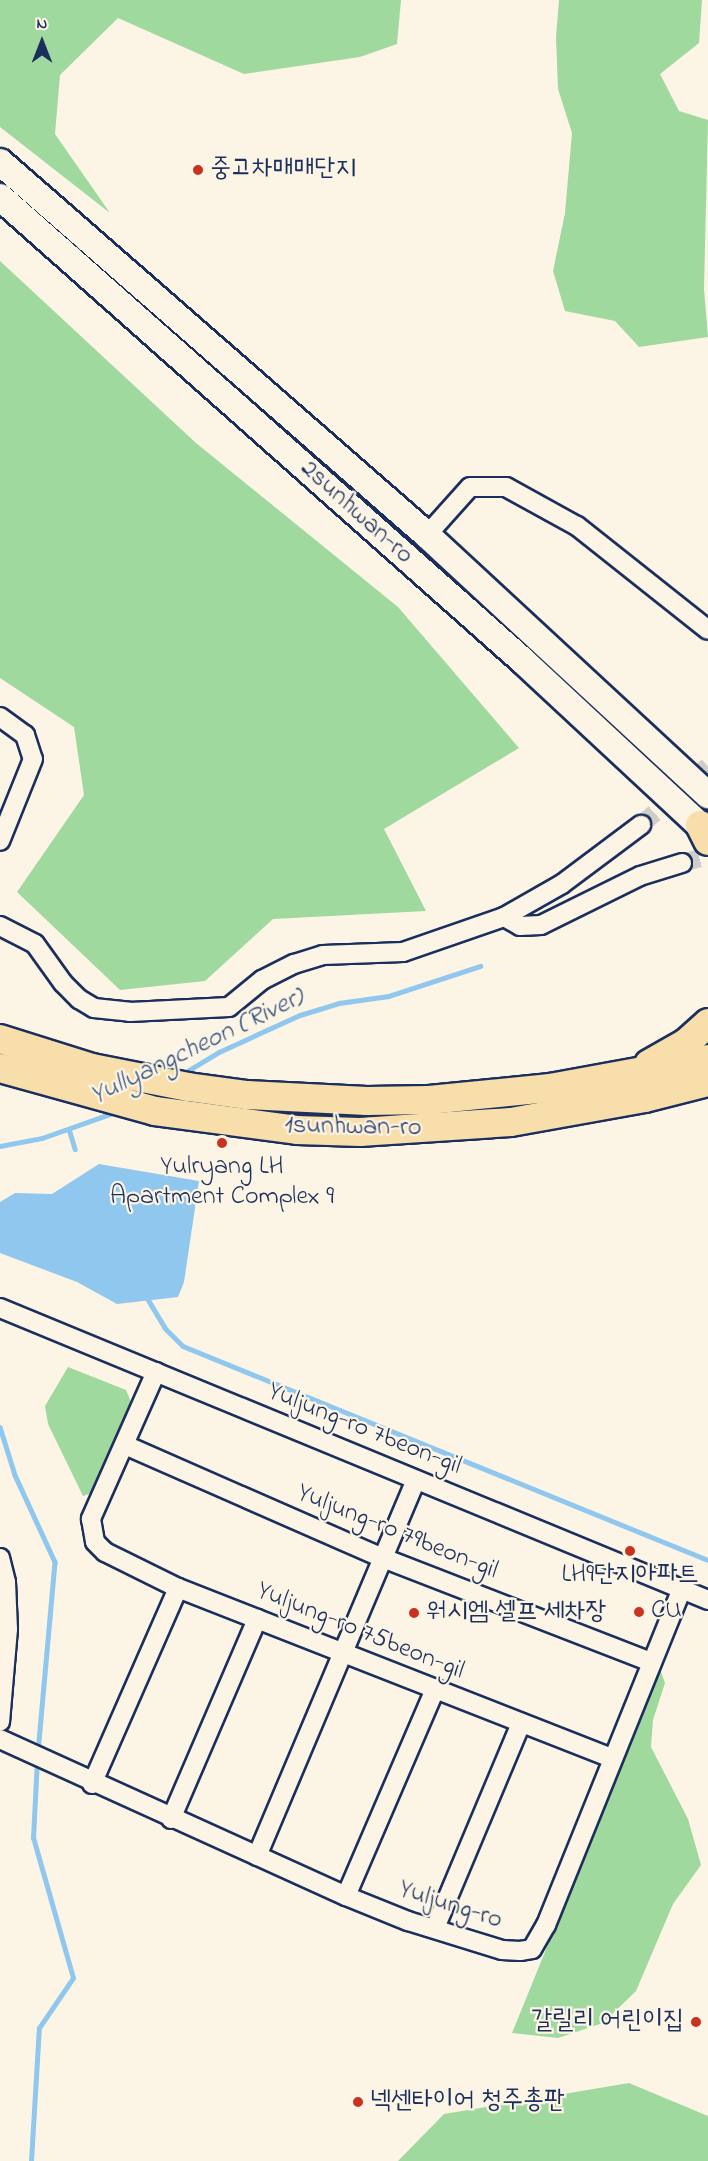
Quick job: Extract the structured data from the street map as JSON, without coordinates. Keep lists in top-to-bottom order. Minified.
{"streets":{"main road":["1sunhwan-ro"],"street":["2sunhwan-ro","Yuljung-ro 7beon-gil","Yuljung-ro 79beon-gil","Yuljung-ro 75beon-gil","Yuljung-ro"]},"crossings":[["Yuljung-ro 7beon-gil","Yuljung-ro"],["Yuljung-ro 79beon-gil","Yuljung-ro 75beon-gil"],["Yuljung-ro 79beon-gil","Yuljung-ro"],["Yuljung-ro 75beon-gil","Yuljung-ro"]],"water":["Yullyangcheon (River)"],"places":["중고차매매단지","Yulryang LH Apartment Complex 9","LH9단지아파트","CU","워시엠 셀프 세차장","갈릴리 어린이집","넥센타이어 청주총판"],"north":"top"}
